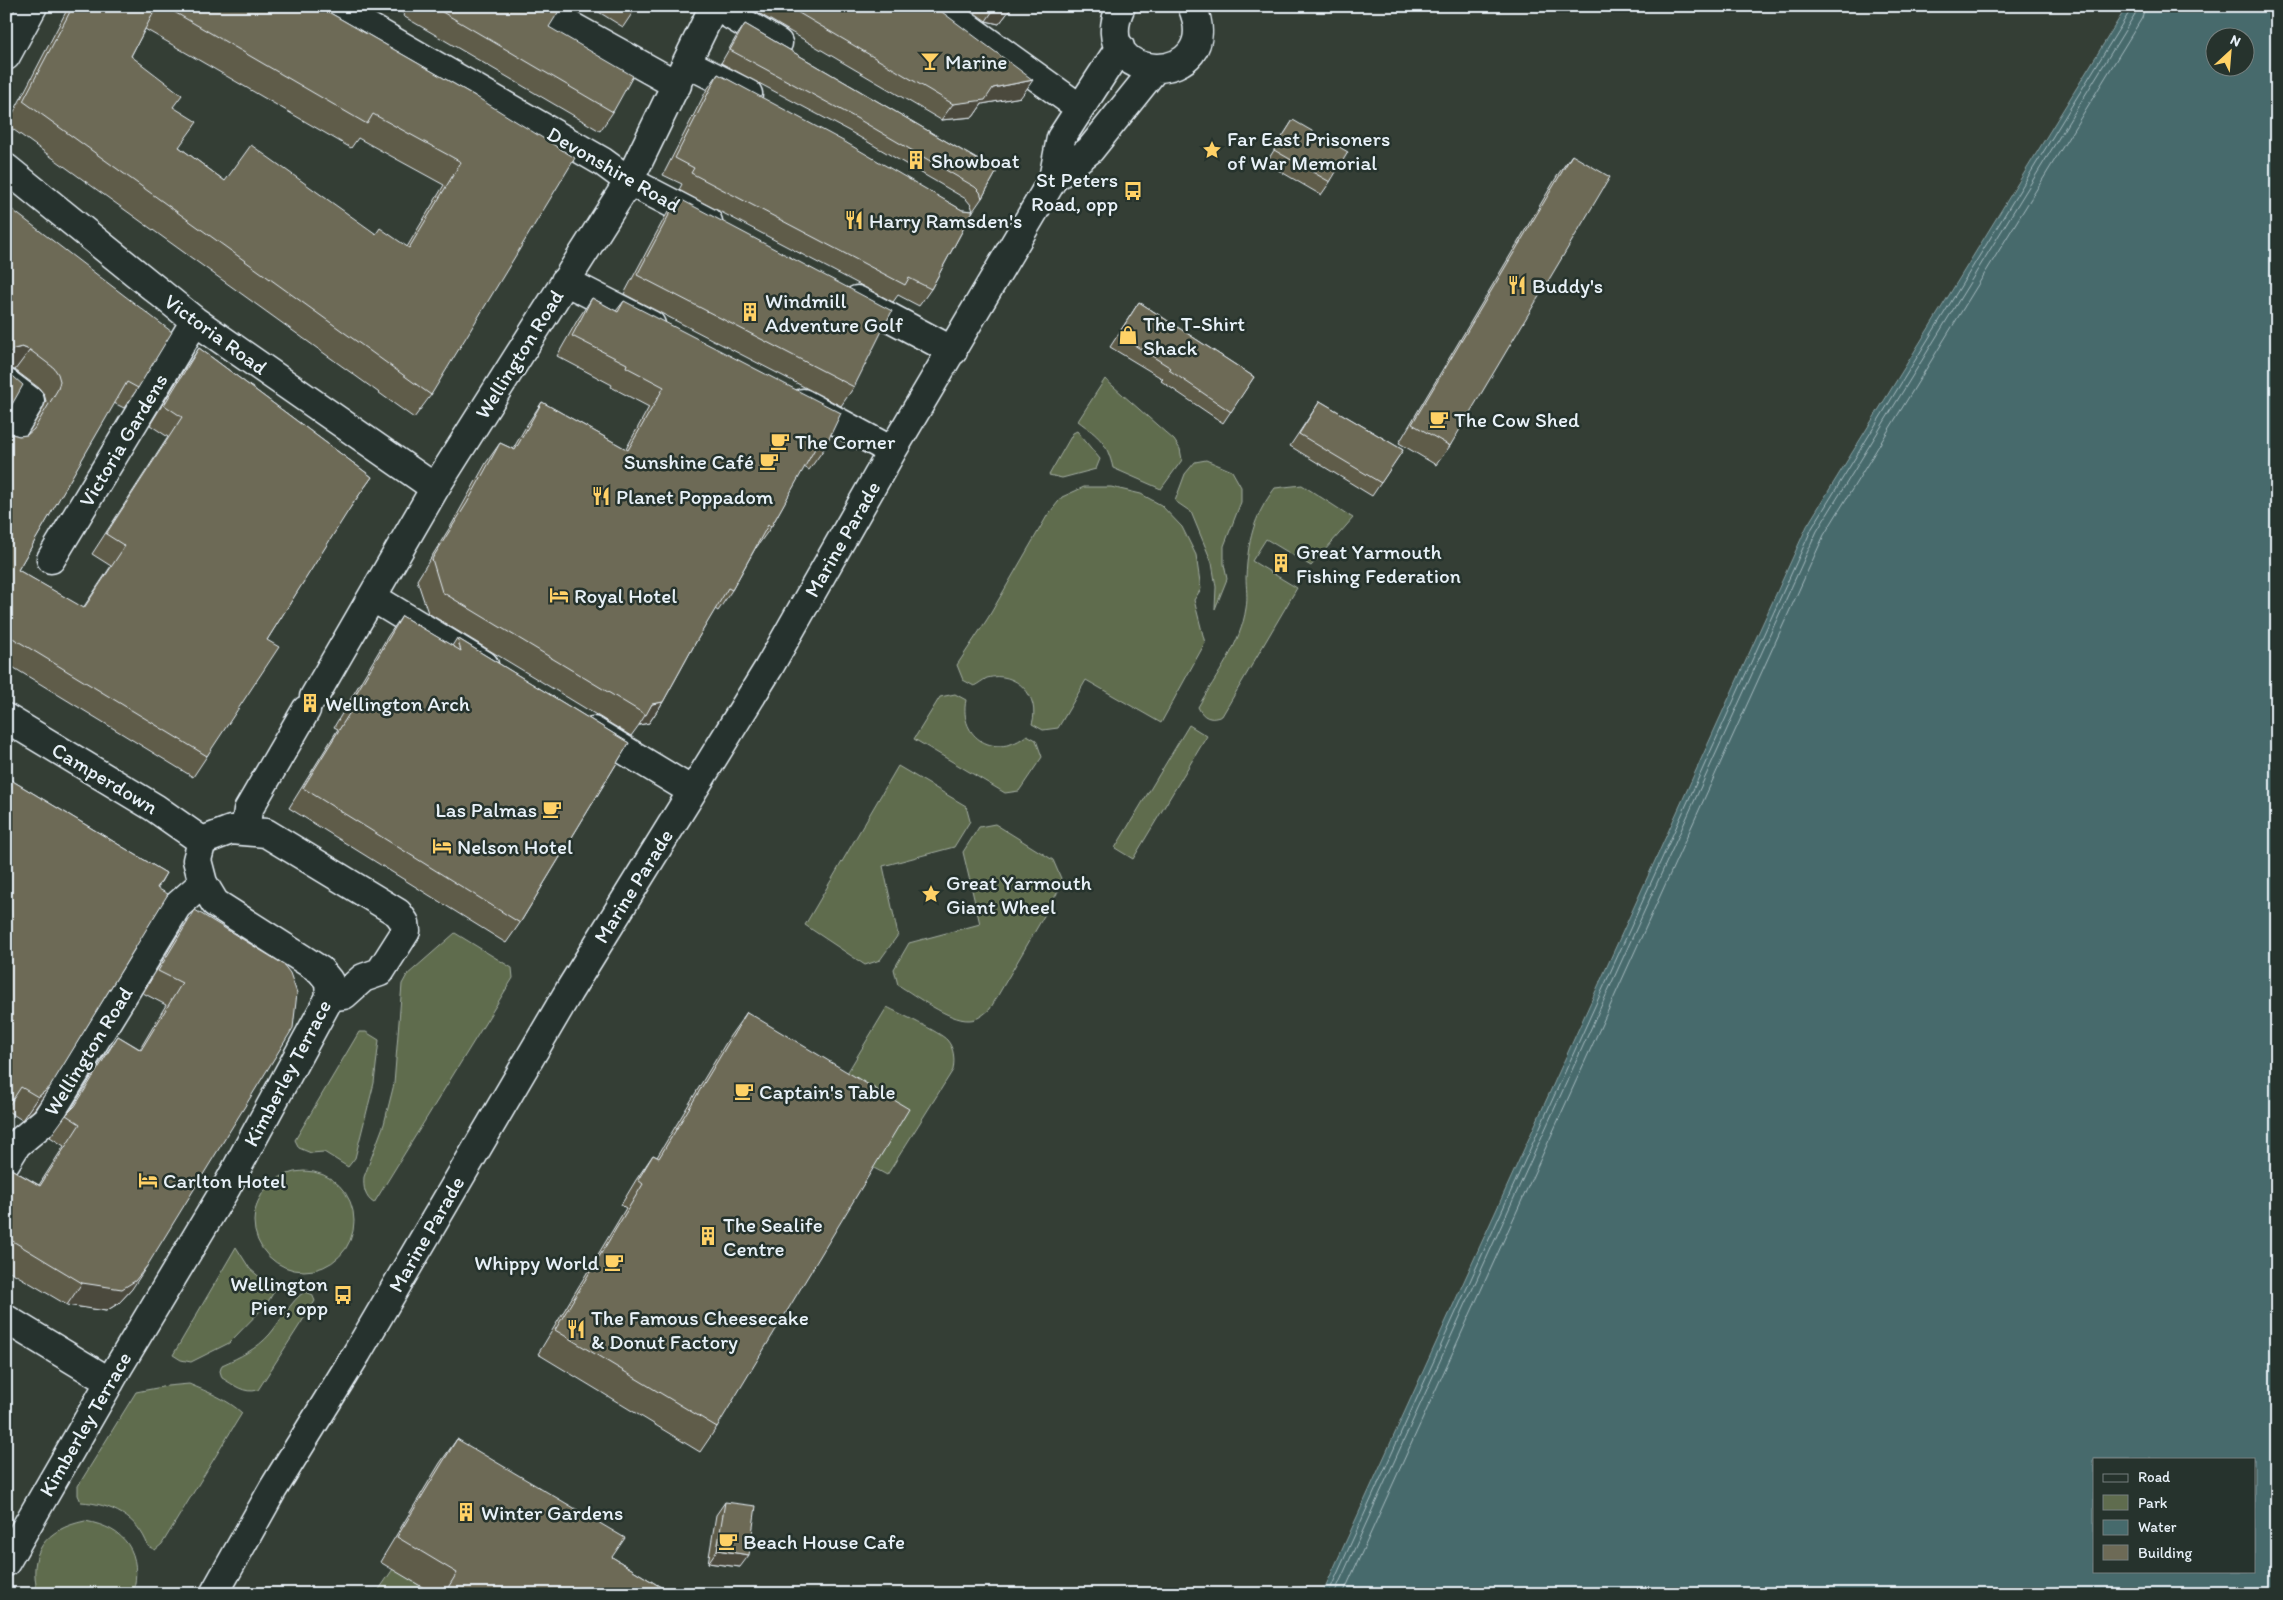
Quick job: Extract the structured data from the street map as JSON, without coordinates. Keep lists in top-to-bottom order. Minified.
{"streets":{"street":["Devonshire Road","Victoria Road","Wellington Road","Victoria Gardens","Marine Parade","Camperdown","Kimberley Terrace"]},"crossings":[["Devonshire Road","Wellington Road"],["Victoria Road","Wellington Road"],["Victoria Road","Victoria Gardens"],["Wellington Road","Kimberley Terrace"],["Camperdown","Kimberley Terrace"]],"places":{"bar":["Marine"],"place":["Far East Prisoners of War Memorial","Great Yarmouth Giant Wheel"],"building":["Showboat","Windmill Adventure Golf","Great Yarmouth Fishing Federation","Wellington Arch","The Sealife Centre","Winter Gardens"],"bus stop":["St Peters Road, opp","Wellington Pier, opp"],"restaurant":["Harry Ramsden's","Buddy's","Planet Poppadom","The Famous Cheesecake & Donut Factory"],"shop":["The T-Shirt Shack"],"cafe":["The Cow Shed","The Corner","Sunshine Café","Las Palmas","Captain's Table","Whippy World","Beach House Cafe"],"hotel":["Royal Hotel","Nelson Hotel","Carlton Hotel"]},"legend":["Road","Park","Water","Building"],"north":"top right"}
